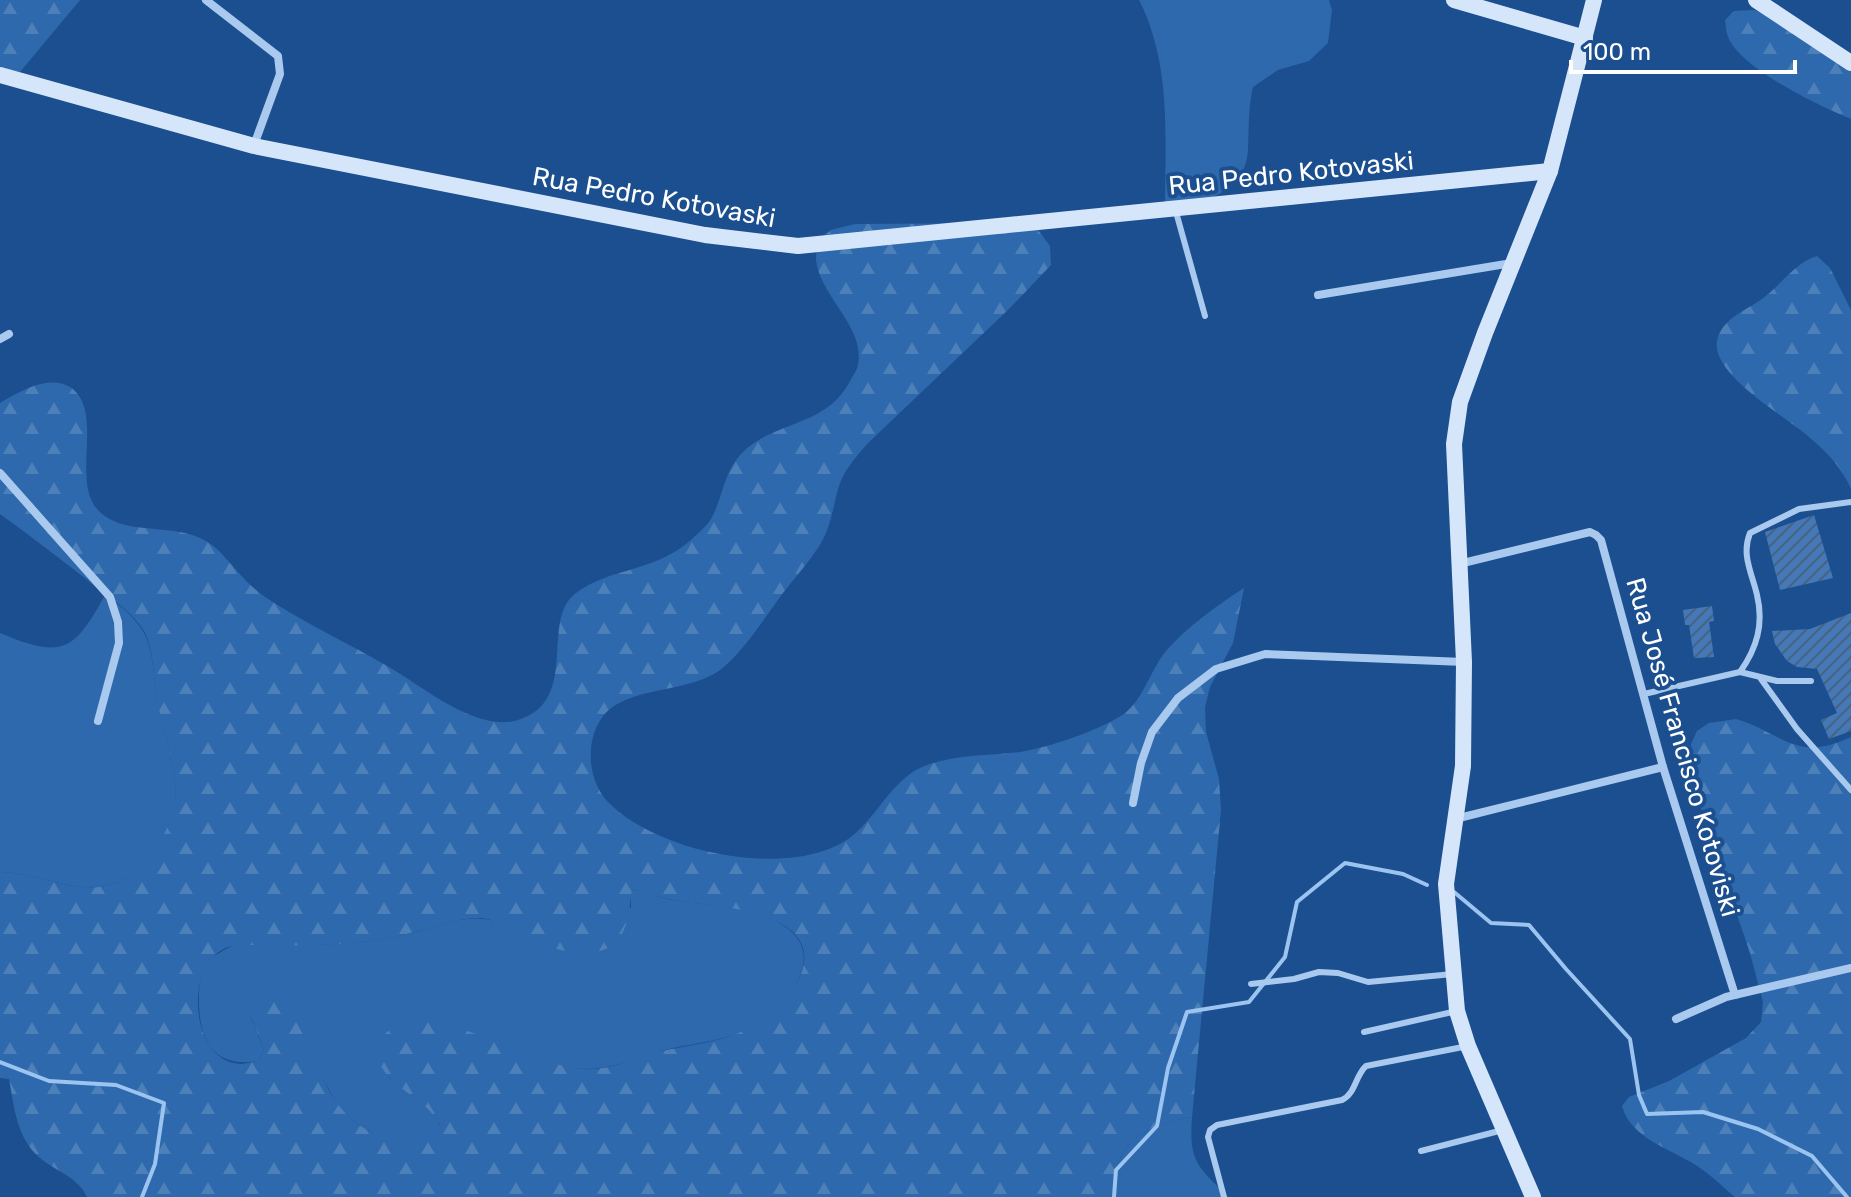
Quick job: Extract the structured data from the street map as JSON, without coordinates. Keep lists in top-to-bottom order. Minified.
{"streets":{"street":["Rua Pedro Kotovaski","Rua José Francisco Kotoviski"]},"scale_bar":"100 m"}
